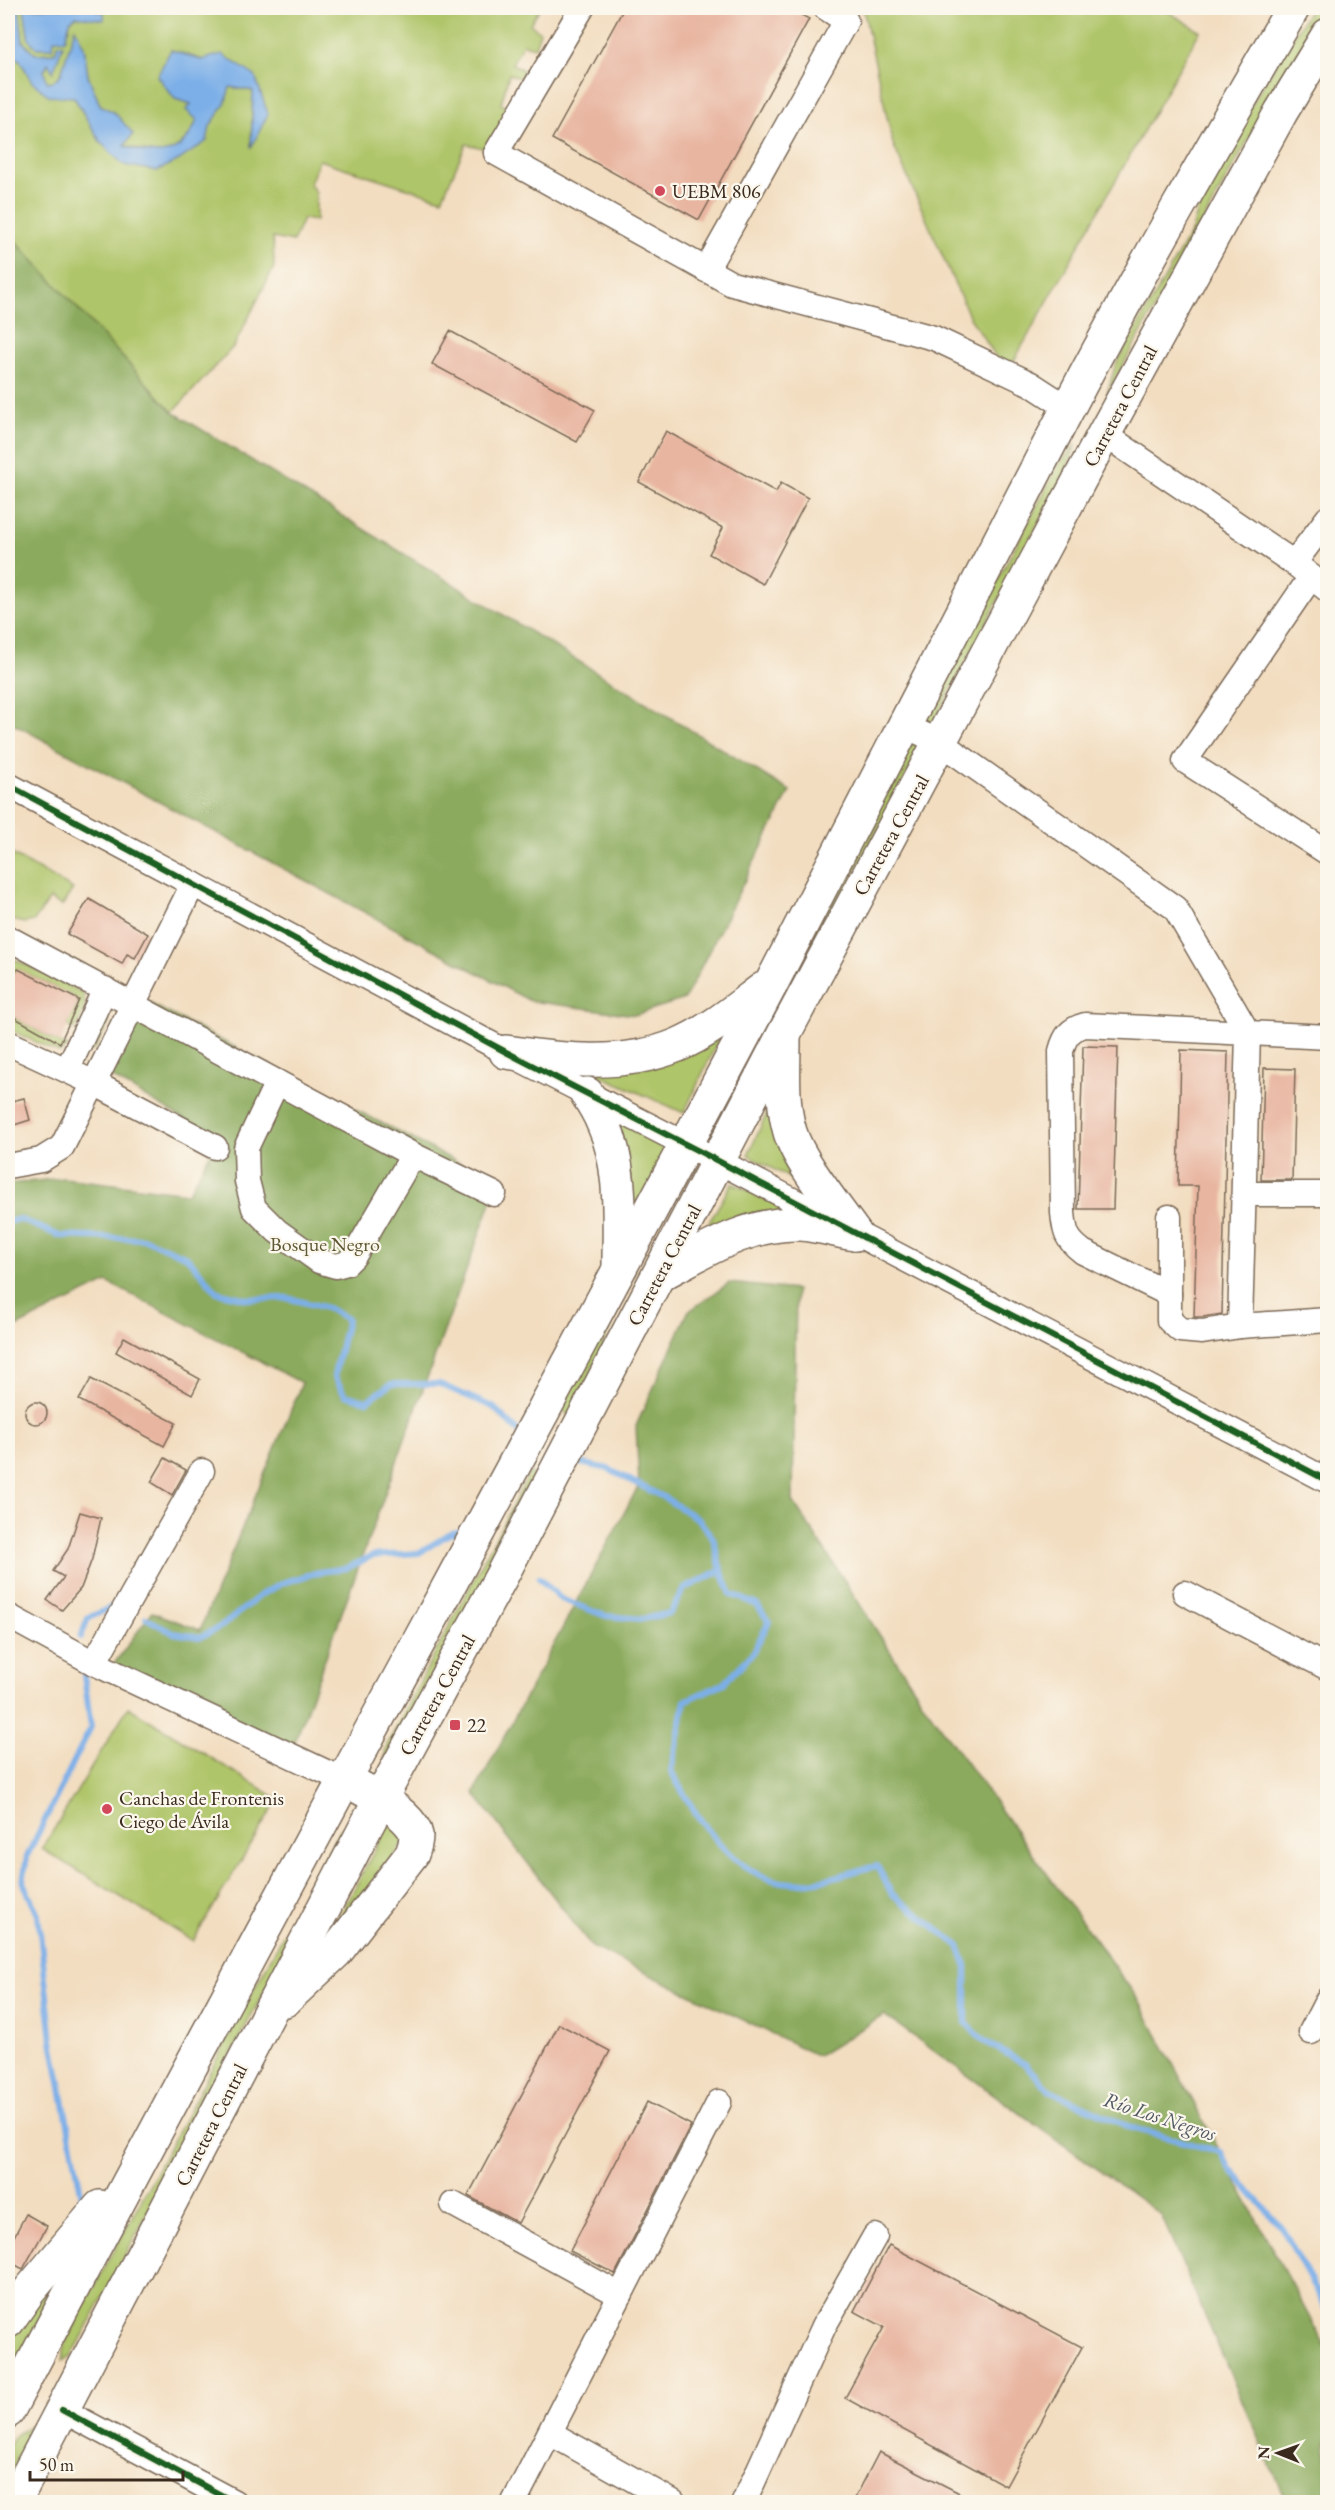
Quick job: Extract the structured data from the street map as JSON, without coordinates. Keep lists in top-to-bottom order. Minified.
{"streets":{"highway":["Carretera Central"]},"water":["Río Los Negros"],"parks":["Bosque Negro"],"places":{"other":["UEBM 806","Canchas de Frontenis Ciego de Ávila"],"transit":["22"]},"scale_bar":"50 m","north":"left"}
